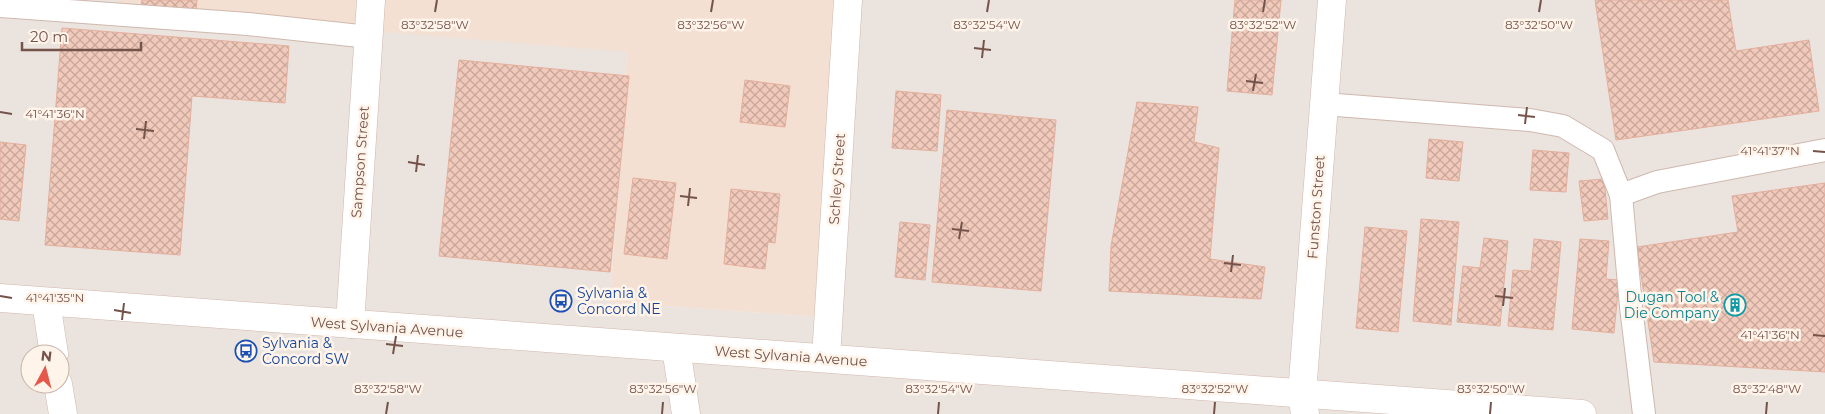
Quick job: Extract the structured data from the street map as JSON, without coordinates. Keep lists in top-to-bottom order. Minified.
{"streets":{"main road":["Sampson Street","Schley Street","Funston Street","West Sylvania Avenue"]},"crossings":[["Sampson Street","West Sylvania Avenue"],["Schley Street","West Sylvania Avenue"],["Funston Street","West Sylvania Avenue"]],"places":{"bus stop":["Sylvania & Concord NE","Sylvania & Concord SW"],"building":["Dugan Tool & Die Company"]},"scale_bar":"20 m","north":"top","coordinates":["83°32'58\"W","83°32'56\"W","83°32'54\"W","83°32'52\"W","83°32'50\"W","41°41'36\"N","41°41'37\"N","41°41'35\"N","83°32'48\"W"]}
